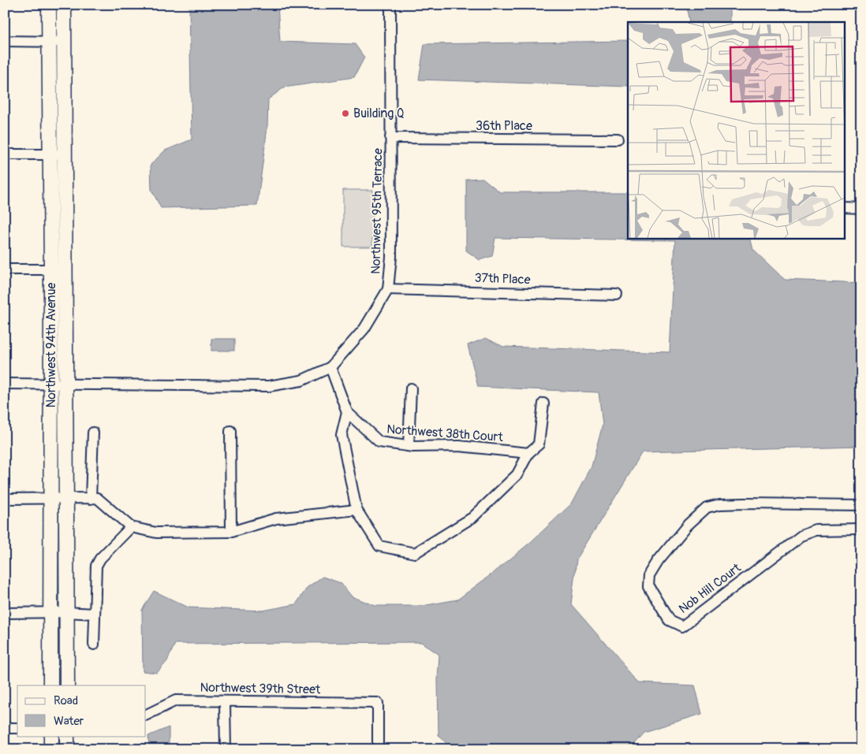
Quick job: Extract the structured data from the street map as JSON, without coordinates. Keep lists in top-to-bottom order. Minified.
{"streets":{"street":["36th Place","Northwest 95th Terrace","37th Place","Northwest 94th Avenue","Northwest 38th Court","Nob Hill Court","Northwest 39th Street"]},"crossings":[["36th Place","Northwest 95th Terrace"],["Northwest 95th Terrace","37th Place"],["Northwest 95th Terrace","Northwest 94th Avenue"]],"places":["Building Q"],"legend":["Road","Water"]}
